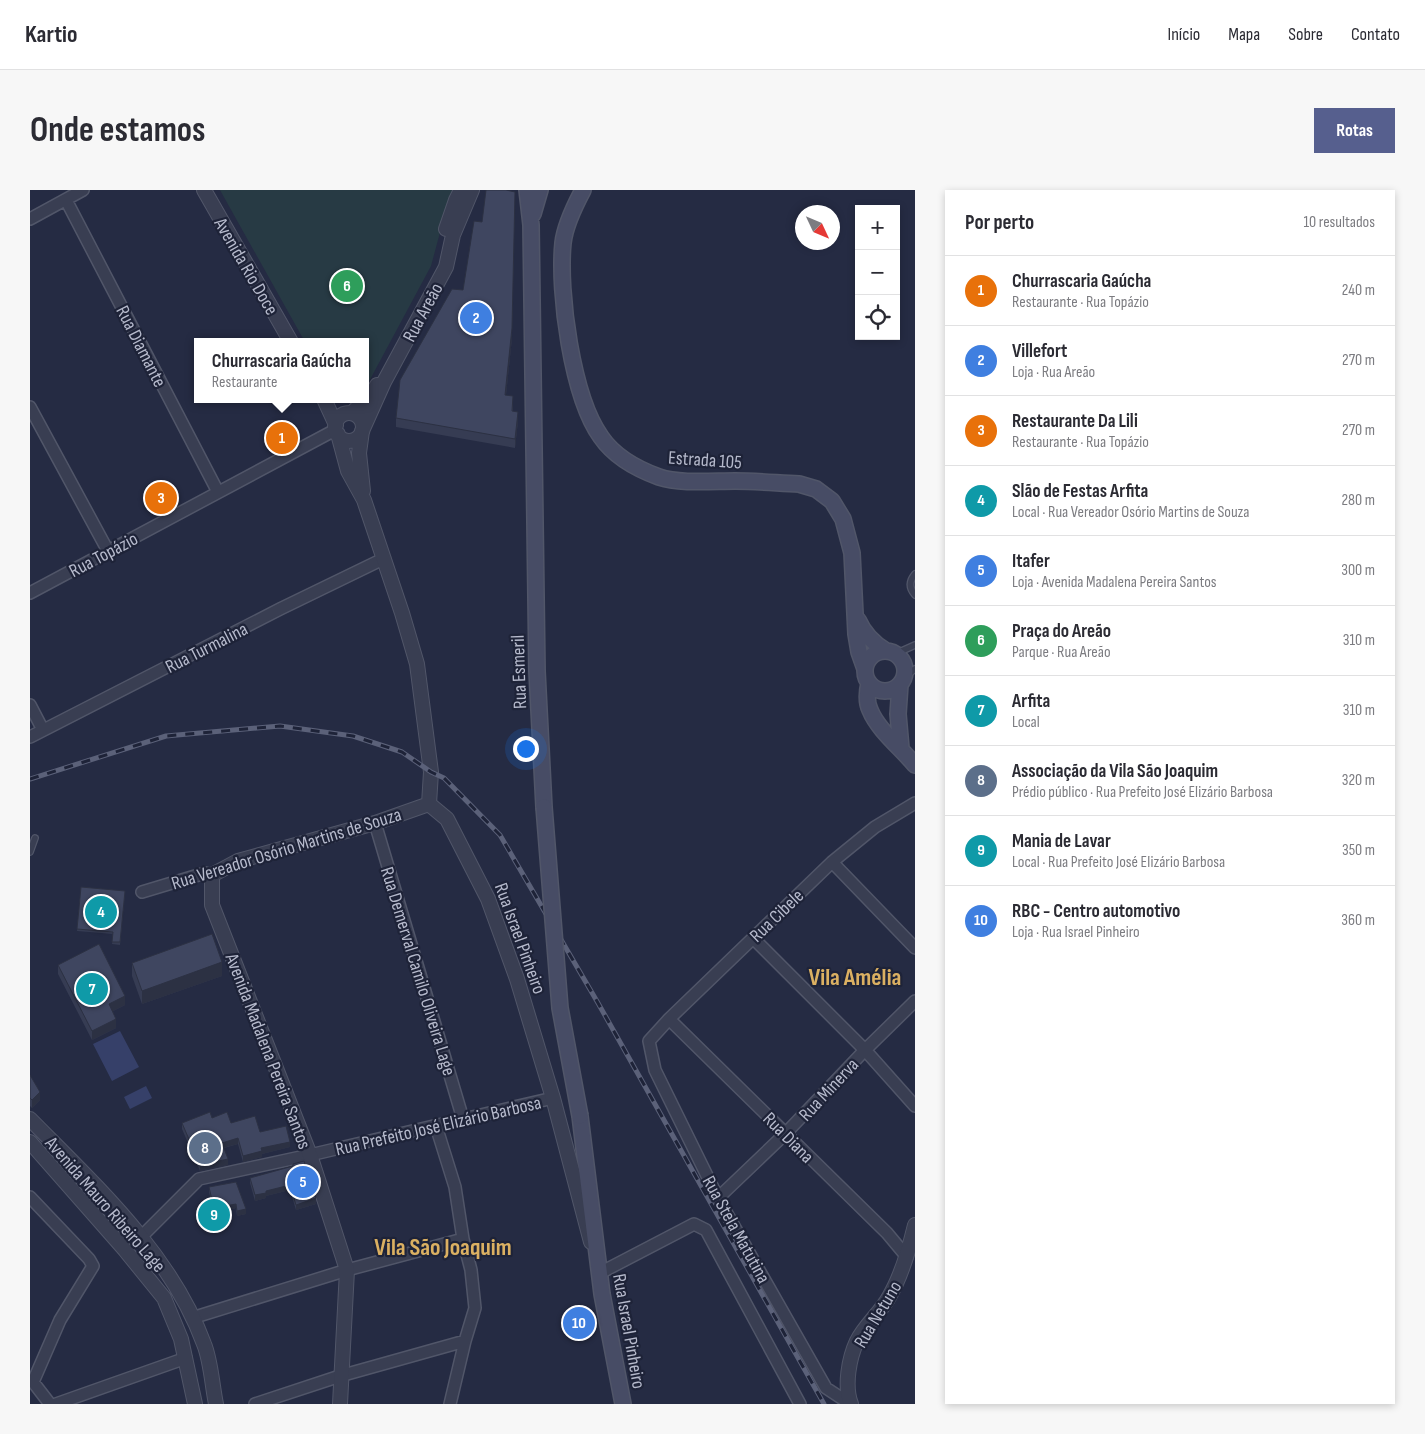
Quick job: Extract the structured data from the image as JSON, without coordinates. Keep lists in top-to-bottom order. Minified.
{"streets":{"main road":["Estrada 105","Rua Esmeril","Rua Israel Pinheiro"],"street":["Avenida Rio Doce","Rua Areão","Rua Diamante","Rua Topázio","Rua Turmalina","Rua Vereador Osório Martins de Souza","Rua Cibele","Rua Demerval Camilo Oliveira Lage","Avenida Madalena Pereira Santos","Rua Minerva","Rua Prefeito José Elizário Barbosa","Rua Diana","Avenida Mauro Ribeiro Lage","Rua Stela Matutina","Rua Netuno"]},"crossings":[["Rua Areão","Rua Topázio"],["Rua Diamante","Rua Topázio"],["Rua Esmeril","Rua Israel Pinheiro"],["Rua Vereador Osório Martins de Souza","Rua Israel Pinheiro"],["Rua Vereador Osório Martins de Souza","Rua Demerval Camilo Oliveira Lage"],["Rua Vereador Osório Martins de Souza","Avenida Madalena Pereira Santos"],["Rua Cibele","Rua Diana"],["Rua Cibele","Rua Stela Matutina"],["Rua Israel Pinheiro","Rua Prefeito José Elizário Barbosa"],["Rua Demerval Camilo Oliveira Lage","Rua Prefeito José Elizário Barbosa"],["Avenida Madalena Pereira Santos","Rua Prefeito José Elizário Barbosa"],["Rua Minerva","Rua Diana"],["Rua Minerva","Rua Stela Matutina"],["Rua Prefeito José Elizário Barbosa","Avenida Mauro Ribeiro Lage"],["Rua Diana","Rua Netuno"],["Rua Stela Matutina","Rua Netuno"]],"districts":["Vila Amélia","Vila São Joaquim"],"north":"bottom right","page":{"header":"Kartio","nav":["Início","Mapa","Sobre","Contato"],"buttons":"Rotas","title":"Onde estamos","heading":["Por perto","10 resultados"],"map_buttons":["+","−"],"list":[{"mark":"1","name":"Churrascaria Gaúcha","note":"Restaurante · Rua Topázio","value":"240 m"},{"mark":"2","name":"Villefort","note":"Loja · Rua Areão","value":"270 m"},{"mark":"3","name":"Restaurante Da Lili","note":"Restaurante · Rua Topázio","value":"270 m"},{"mark":"4","name":"Slão de Festas Arfita","note":"Local · Rua Vereador Osório Martins de Souza","value":"280 m"},{"mark":"5","name":"Itafer","note":"Loja · Avenida Madalena Pereira Santos","value":"300 m"},{"mark":"6","name":"Praça do Areão","note":"Parque · Rua Areão","value":"310 m"},{"mark":"7","name":"Arfita","note":"Local","value":"310 m"},{"mark":"8","name":"Associação da Vila São Joaquim","note":"Prédio público · Rua Prefeito José Elizário Barbosa","value":"320 m"},{"mark":"9","name":"Mania de Lavar","note":"Local · Rua Prefeito José Elizário Barbosa","value":"350 m"},{"mark":"10","name":"RBC - Centro automotivo","note":"Loja · Rua Israel Pinheiro","value":"360 m"}],"pins":["6","2","1","3","4","7","8","5","9","10"],"popup":["Churrascaria Gaúcha","Restaurante"]}}
